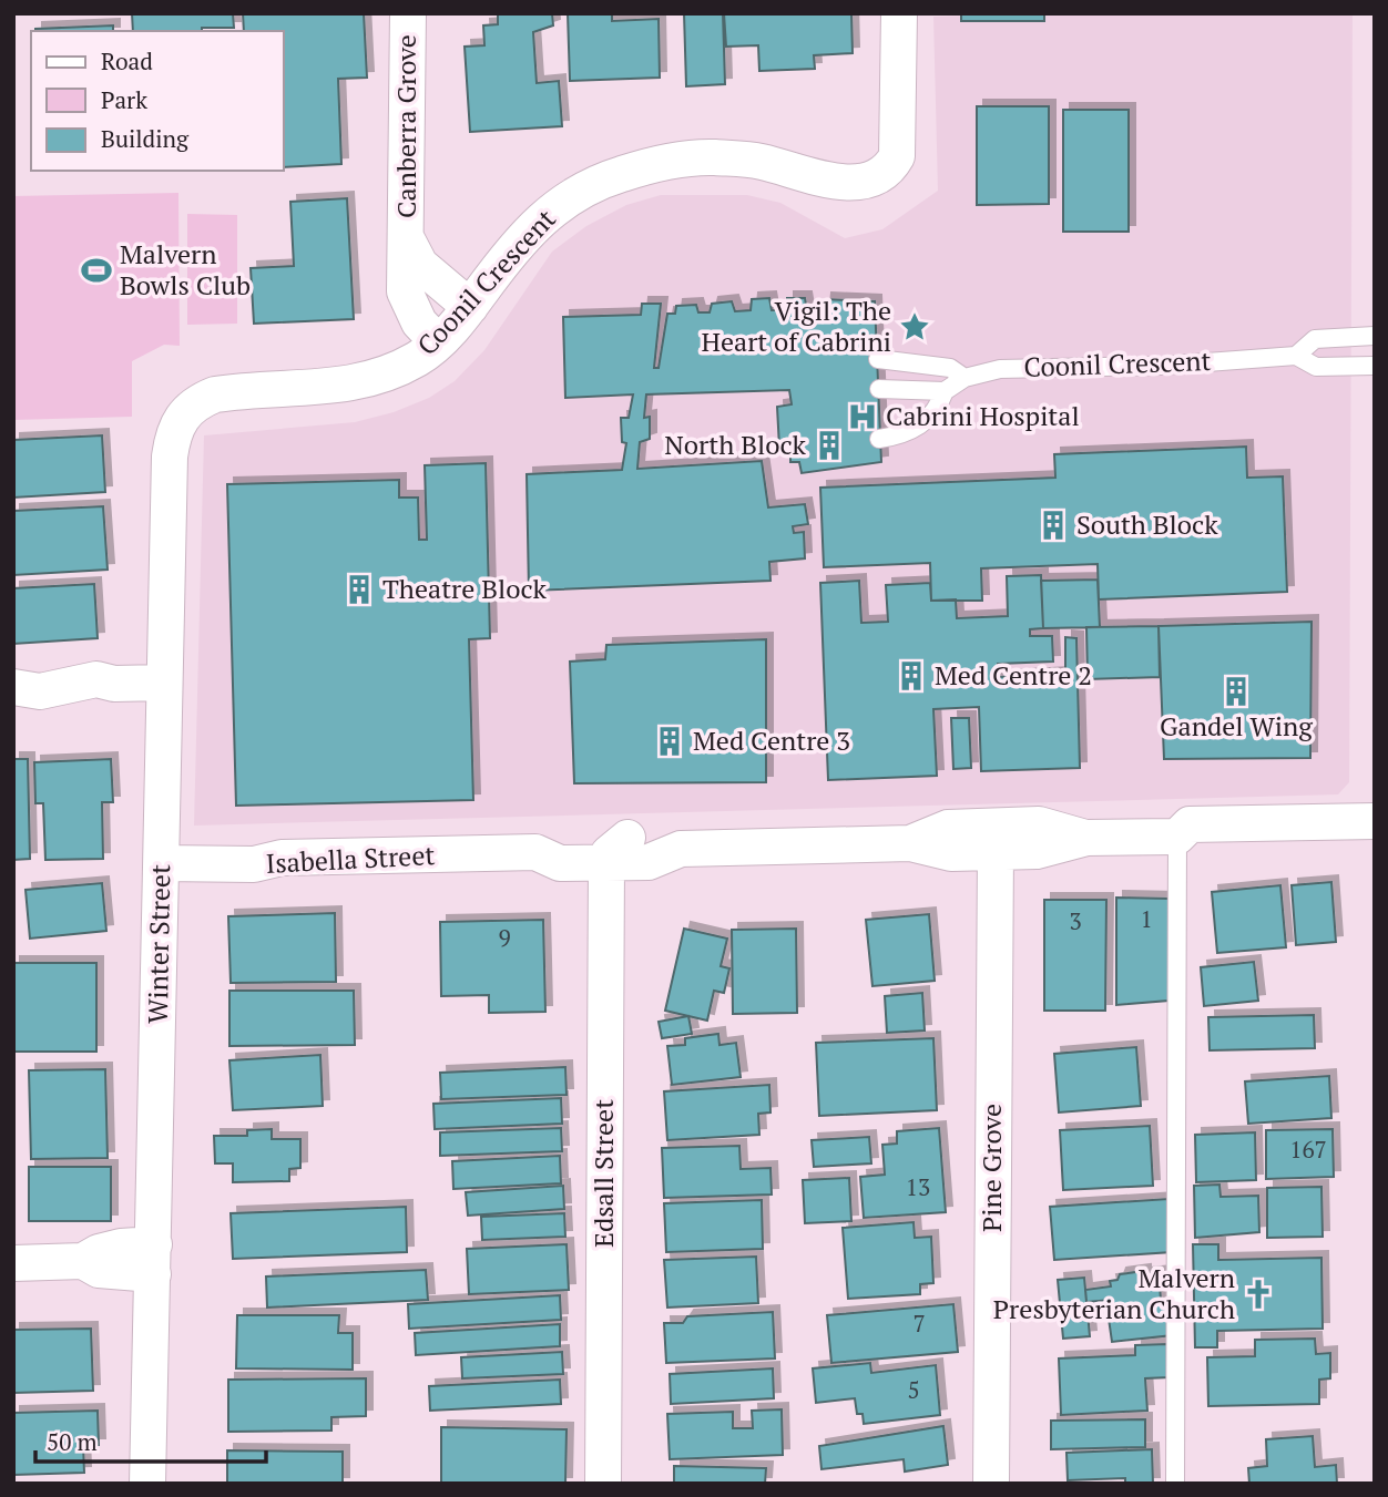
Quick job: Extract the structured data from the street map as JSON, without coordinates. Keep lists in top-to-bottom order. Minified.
{"streets":{"street":["Canberra Grove","Coonil Crescent","Isabella Street","Winter Street","Pine Grove","Edsall Street"]},"crossings":[["Canberra Grove","Coonil Crescent"],["Coonil Crescent","Winter Street"],["Isabella Street","Winter Street"],["Isabella Street","Pine Grove"],["Isabella Street","Edsall Street"]],"places":{"sports":["Malvern Bowls Club"],"place":["Vigil: The Heart of Cabrini"],"hospital":["Cabrini Hospital"],"building":["North Block","South Block","Theatre Block","Med Centre 2","Gandel Wing","Med Centre 3"],"church":["Malvern Presbyterian Church"]},"house_numbers":["1","3","9","167","13","7","5"],"legend":["Road","Park","Building"],"scale_bar":"50 m"}
